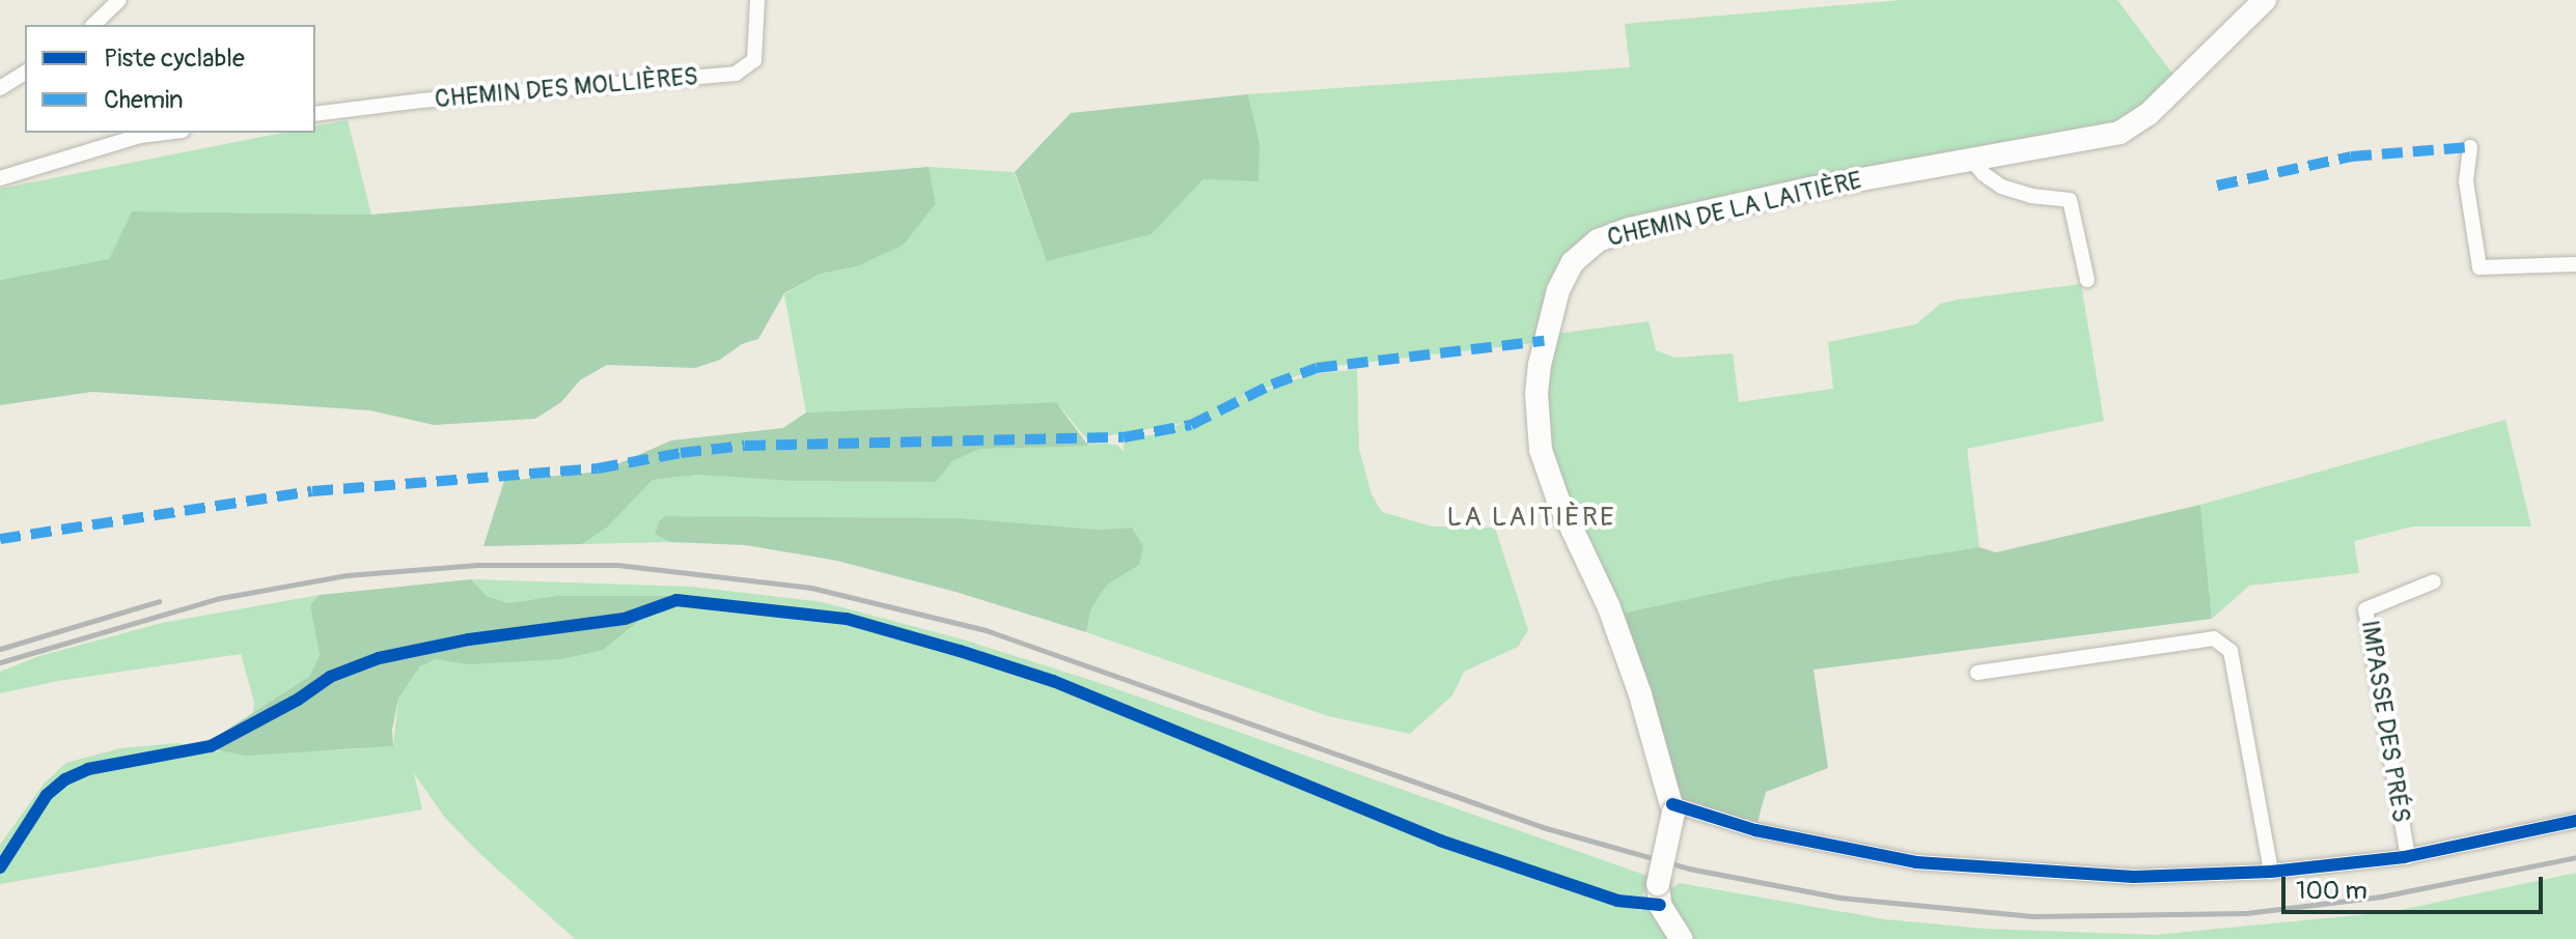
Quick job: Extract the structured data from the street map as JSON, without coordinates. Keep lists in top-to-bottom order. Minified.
{"streets":{"main road":["CHEMIN DE LA LAITIÈRE"],"street":["CHEMIN DES MOLLIÈRES","IMPASSE DES PRÉS"]},"districts":["LA LAITIÈRE"],"legend":["Piste cyclable","Chemin"],"scale_bar":"100 m"}
